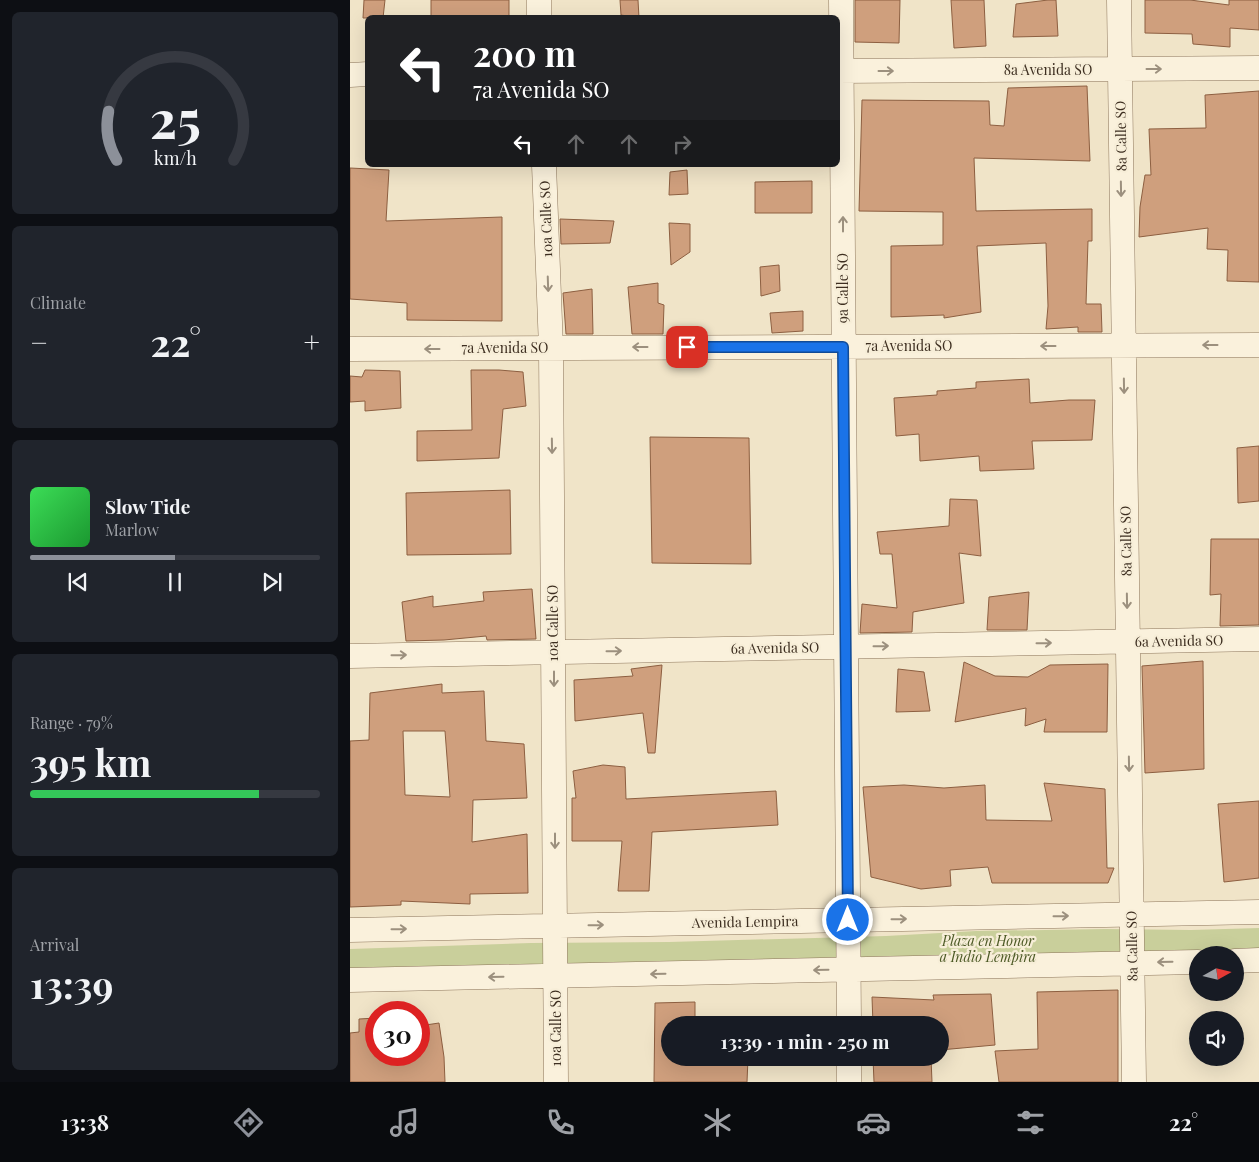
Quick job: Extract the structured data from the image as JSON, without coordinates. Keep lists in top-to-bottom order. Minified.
{"streets":{"street":["8a Avenida SO","8a Calle SO","10a Calle SO","9a Calle SO","7a Avenida SO","6a Avenida SO","Avenida Lempira"]},"crossings":[["8a Avenida SO","8a Calle SO"],["8a Avenida SO","9a Calle SO"],["8a Calle SO","7a Avenida SO"],["8a Calle SO","6a Avenida SO"],["8a Calle SO","Avenida Lempira"],["10a Calle SO","7a Avenida SO"],["10a Calle SO","6a Avenida SO"],["10a Calle SO","Avenida Lempira"],["9a Calle SO","7a Avenida SO"],["9a Calle SO","6a Avenida SO"],["9a Calle SO","Avenida Lempira"]],"one_way":["8a Avenida SO","8a Calle SO","10a Calle SO","7a Avenida SO","6a Avenida SO"],"parks":["Plaza en Honor a Indio Lempira"],"north":"right","page":{"turn":["200 m","7a Avenida SO"],"tile":["Climate",["Range · 79%","395 km"],["Arrival","13:39"]],"heat":["−","22°","+"],"song":["Slow Tide","Marlow"],"limit":"30","trip":"13:39 · 1 min · 250 m","tabs":["13:38","22°"],"gauge":["25","km/h"]}}
